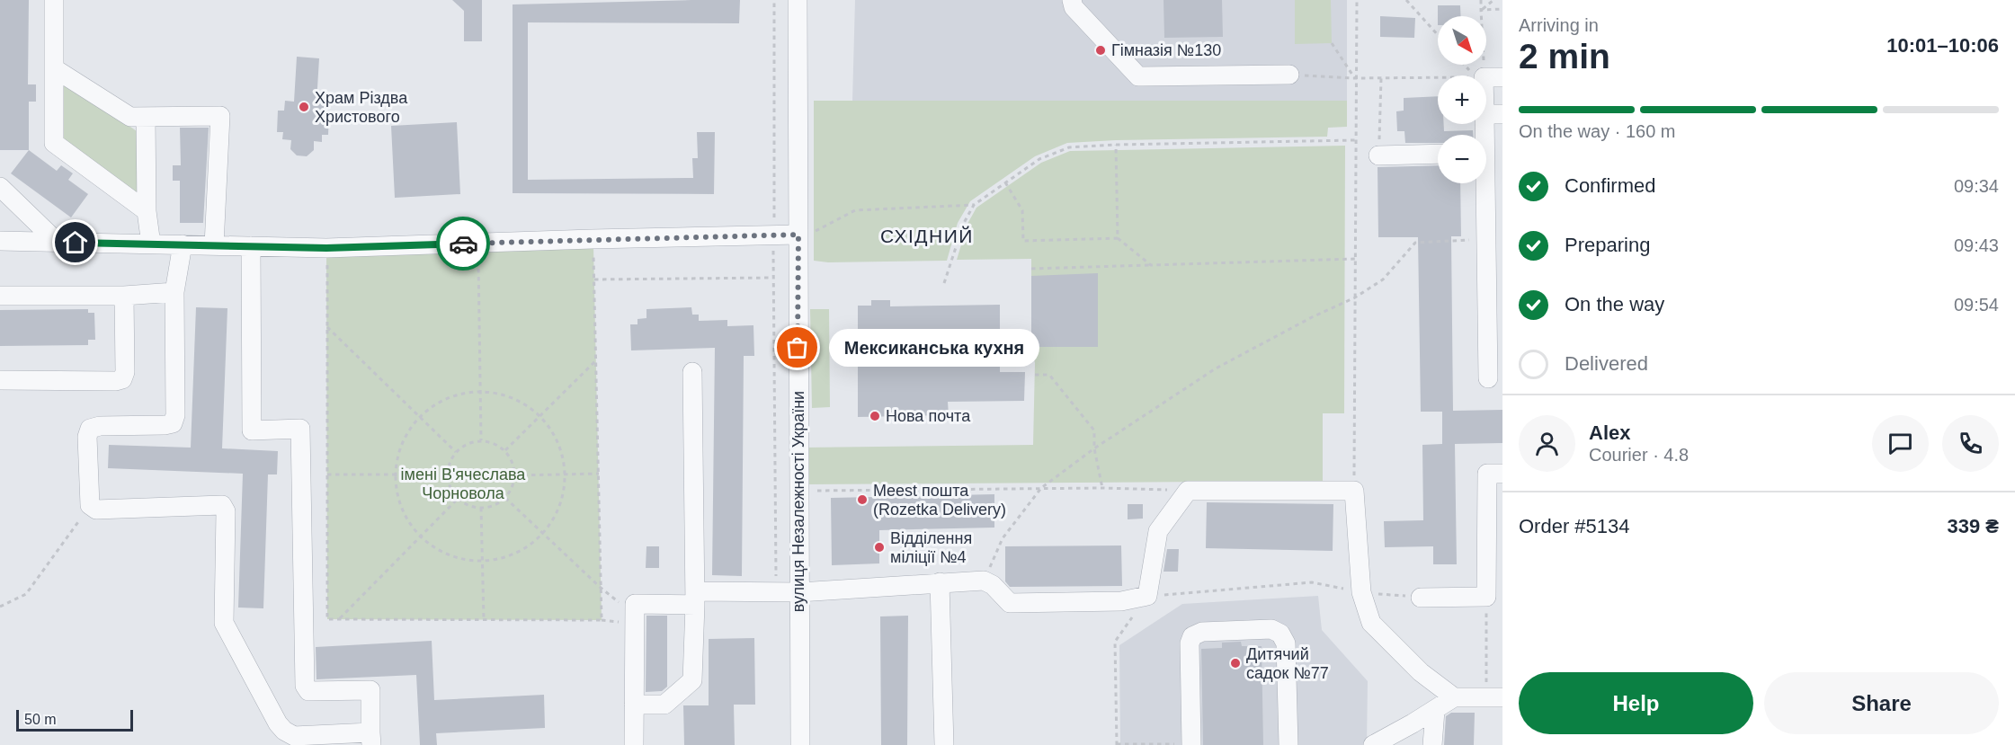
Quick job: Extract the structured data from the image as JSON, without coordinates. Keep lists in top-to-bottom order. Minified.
{"streets":{"street":["вулиця Незалежності України"]},"districts":["СХІДНИЙ"],"parks":["імені В'ячеслава Чорновола"],"places":["Гімназія №130","Храм Різдва Христового","Мексиканська кухня","Нова почта","Meest пошта (Rozetka Delivery)","Відділення міліції №4","Дитячий садок №77"],"scale_bar":"50 m","north":"bottom right","page":{"heading":["2 min","Arriving in","10:01–10:06"],"panel":["Alex","Courier · 4.8","Order #5134","339 ₴"],"map_buttons":["+","−"],"bar":"On the way · 160 m","list":[["Confirmed","09:34"],["Preparing","09:43"],["On the way","09:54"],"Delivered"],"bubble":"Мексиканська кухня","buttons":["Help","Share"],"scale":"50 m"}}
